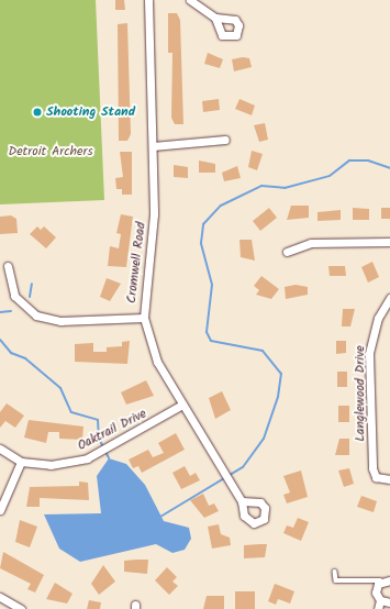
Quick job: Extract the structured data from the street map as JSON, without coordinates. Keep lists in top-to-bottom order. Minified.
{"streets":{"street":["Cromwell Road","Langlewood Drive","Oaktrail Drive"]},"crossings":[["Cromwell Road","Oaktrail Drive"]],"parks":["Detroit Archers"],"places":["Shooting Stand"]}
